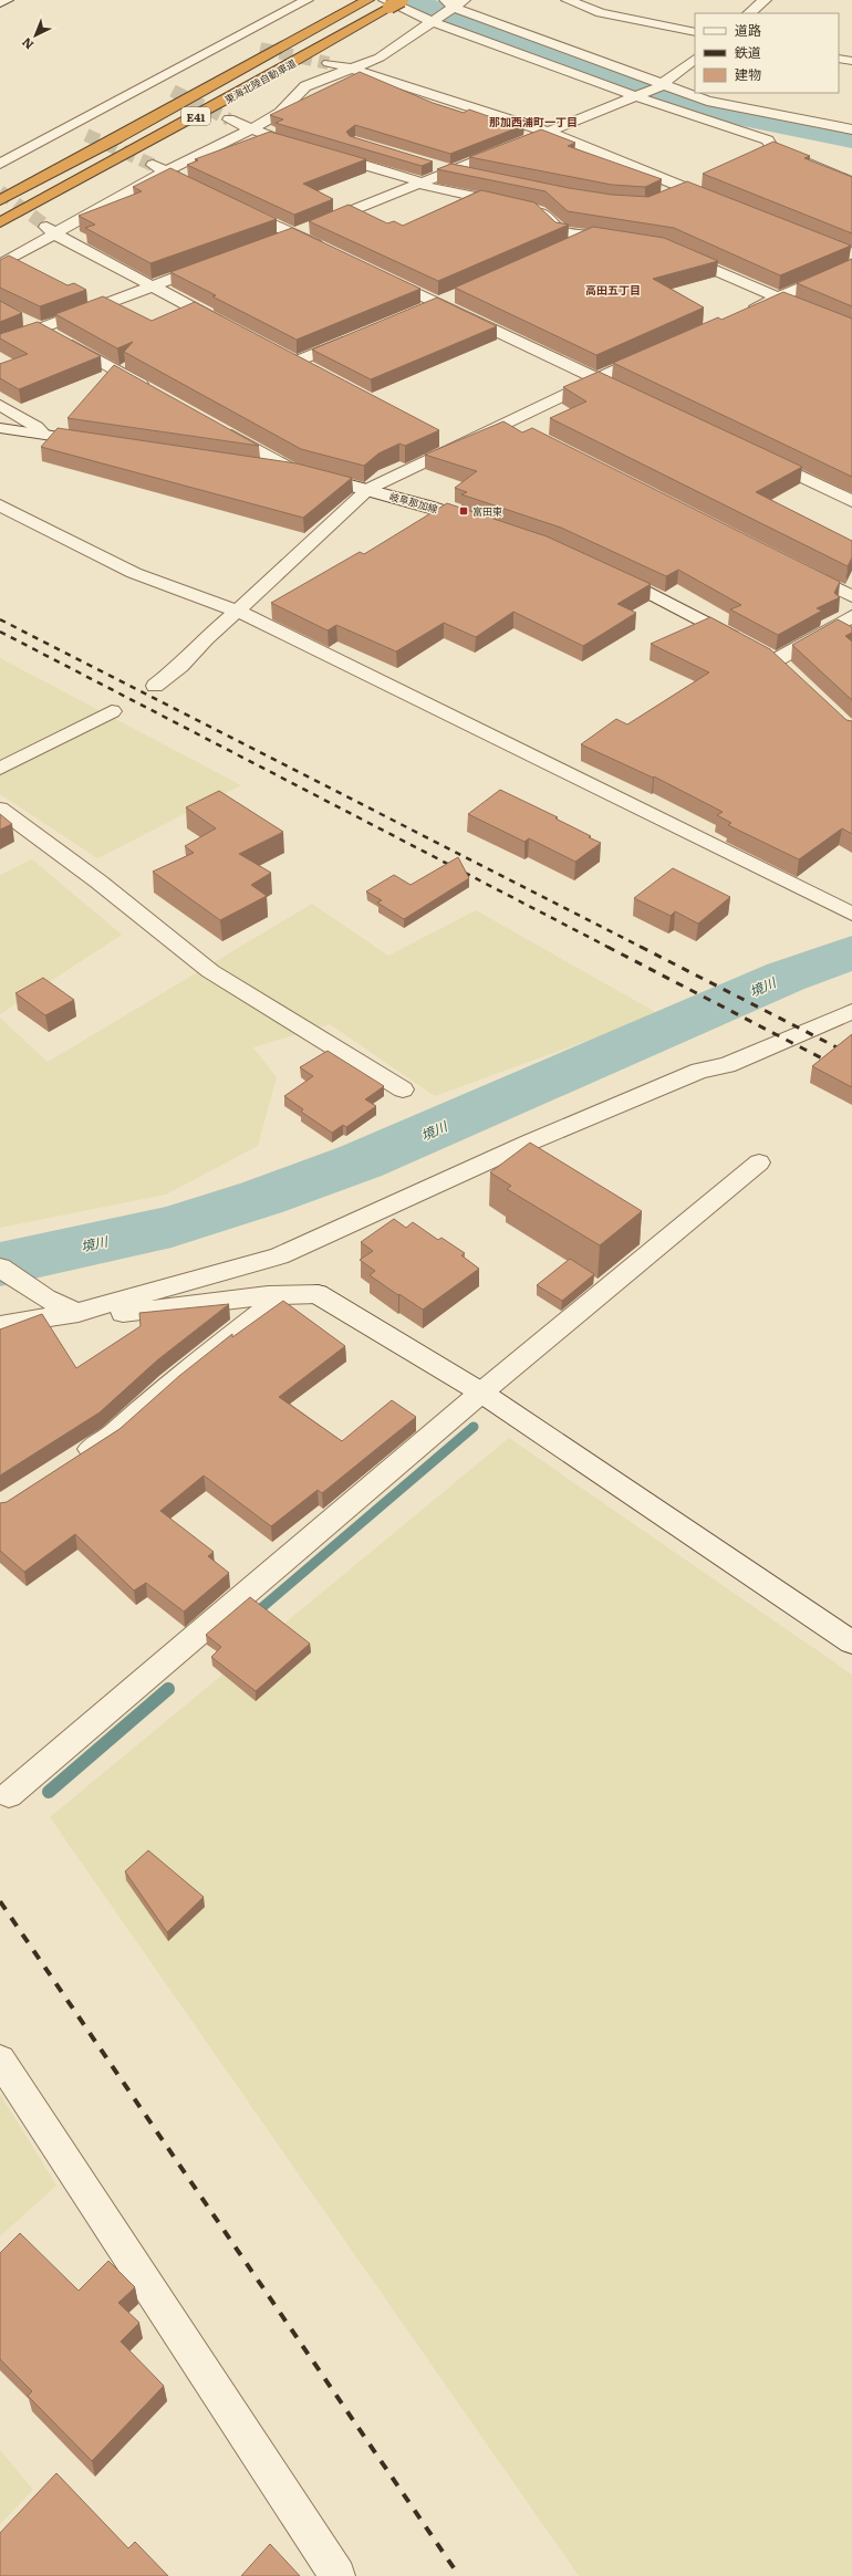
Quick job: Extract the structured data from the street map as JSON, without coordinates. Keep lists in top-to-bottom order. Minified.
{"streets":{"highway":["東海北陸自動車道","E41"],"street":["岐阜那加線"]},"districts":["那加西浦町一丁目","高田五丁目"],"water":["境川"],"places":{"transit":["富田東"]},"legend":["道路","鉄道","建物"],"north":"bottom left"}
